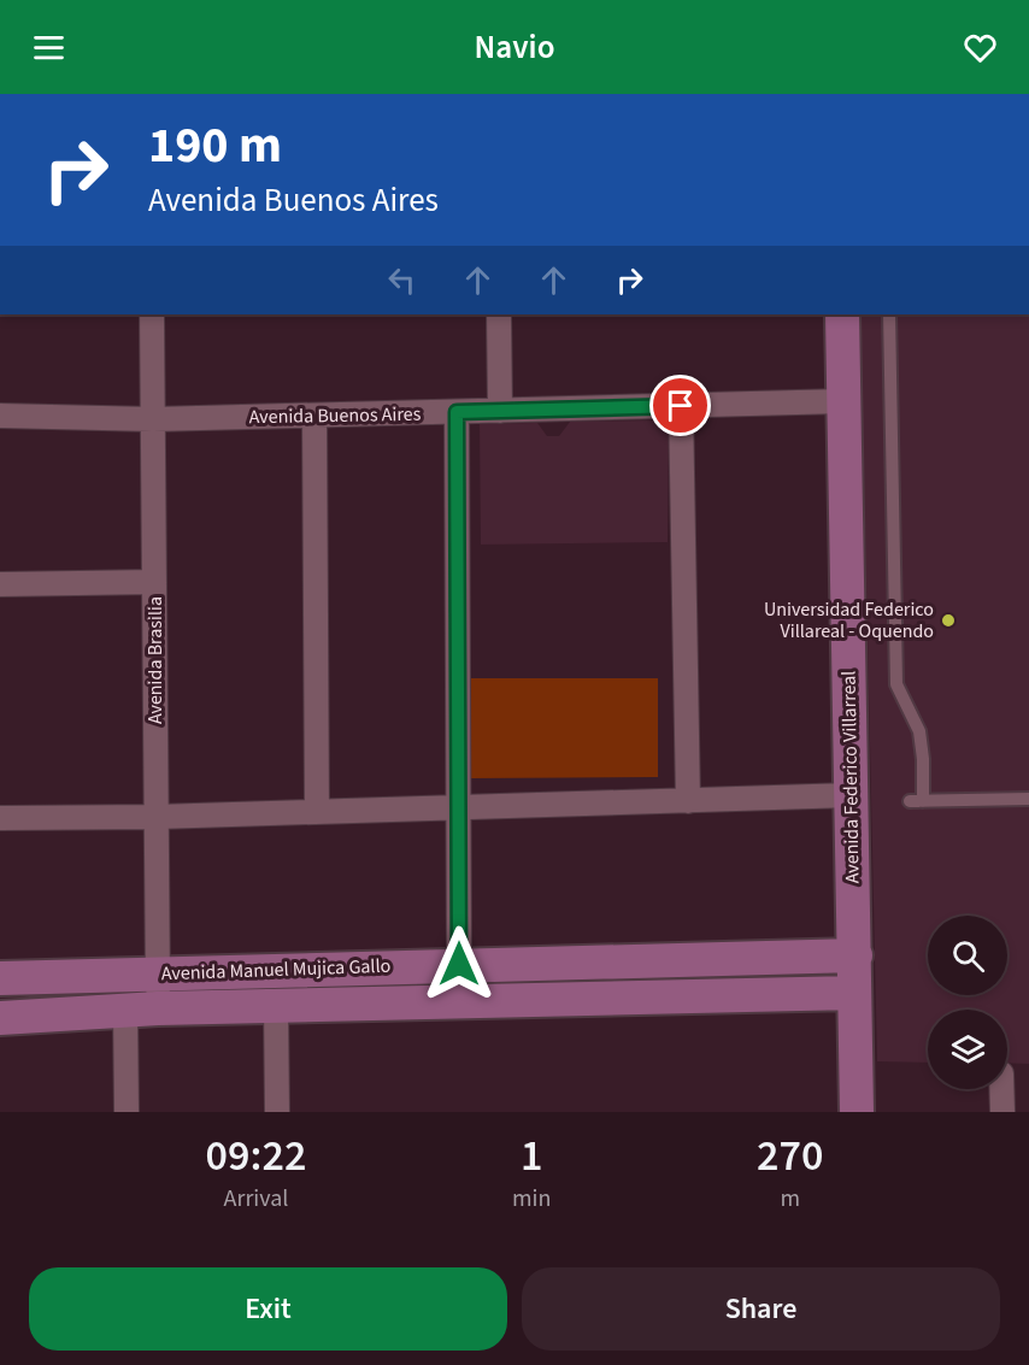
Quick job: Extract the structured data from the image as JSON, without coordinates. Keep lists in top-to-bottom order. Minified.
{"streets":{"street":["Avenida Buenos Aires","Avenida Brasilia","Avenida Federico Villarreal","Avenida Manuel Mujica Gallo"]},"crossings":[["Avenida Buenos Aires","Avenida Brasilia"],["Avenida Buenos Aires","Avenida Federico Villarreal"],["Avenida Brasilia","Avenida Manuel Mujica Gallo"],["Avenida Federico Villarreal","Avenida Manuel Mujica Gallo"]],"places":["Universidad Federico Villareal - Oquendo"],"page":{"header":"Navio","turn":["190 m","Avenida Buenos Aires"],"eta":["09:22","Arrival","1","min","270","m"],"buttons":["Exit","Share"]}}
